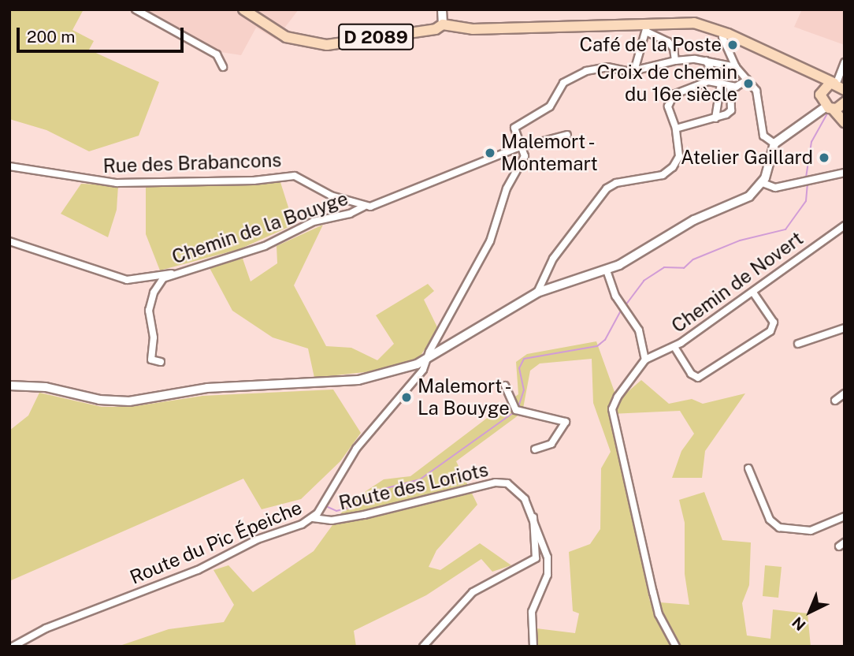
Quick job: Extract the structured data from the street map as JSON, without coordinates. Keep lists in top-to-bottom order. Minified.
{"streets":{"main road":["D 2089"],"street":["Rue des Brabancons","Chemin de la Bouyge","Chemin de Novert","Route des Loriots","Route du Pic Épeiche"]},"crossings":[["Rue des Brabancons","Chemin de la Bouyge"],["Route des Loriots","Route du Pic Épeiche"]],"places":["Café de la Poste","Croix de chemin du 16e siècle","Malemort - Montemart","Atelier Gaillard","Malemort - La Bouyge"],"scale_bar":"200 m","north":"bottom left"}
